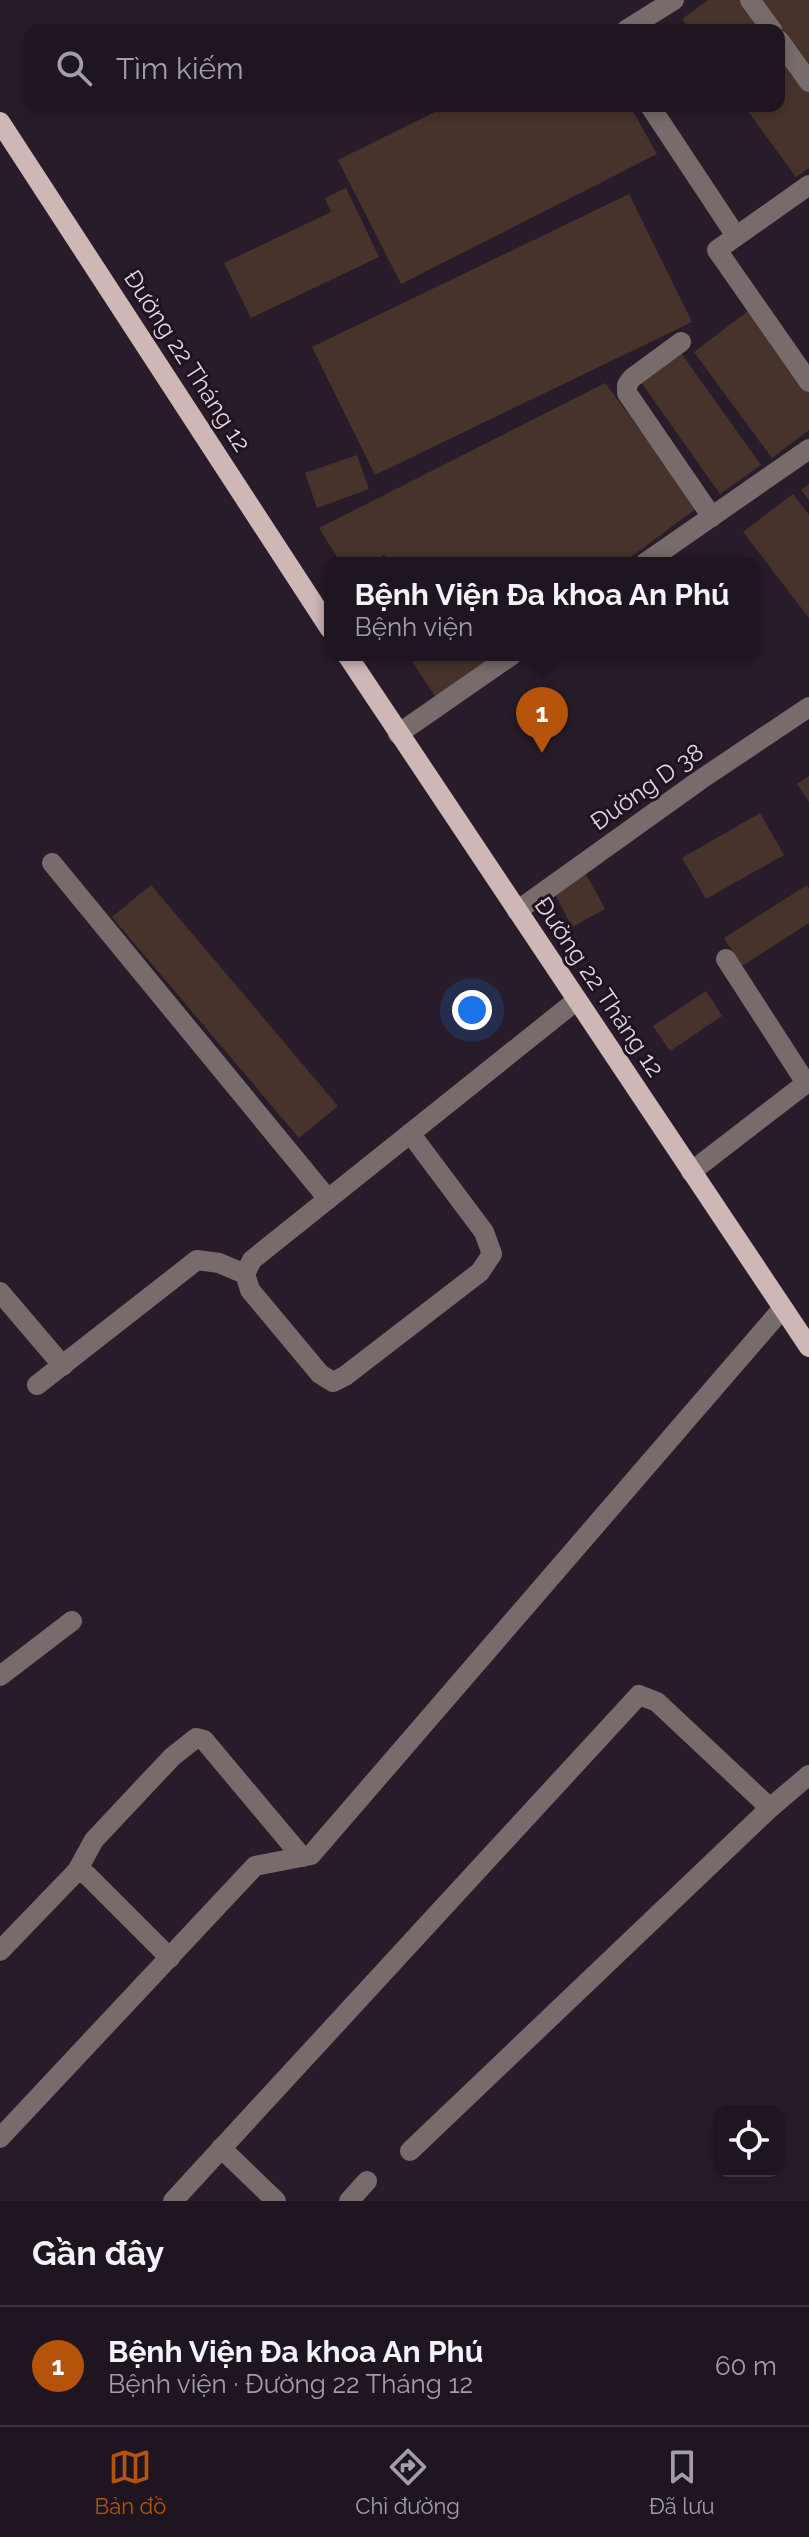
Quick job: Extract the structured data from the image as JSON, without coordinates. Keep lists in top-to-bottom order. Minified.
{"streets":{"main road":["Đường 22 Tháng 12"],"street":["Đường D 38"]},"crossings":[["Đường 22 Tháng 12","Đường D 38"]],"page":{"search":"Tìm kiếm","popup":["Bệnh Viện Đa khoa An Phú","Bệnh viện"],"pins":"1","heading":"Gần đây","list":[{"mark":"1","name":"Bệnh Viện Đa khoa An Phú","note":"Bệnh viện · Đường 22 Tháng 12","value":"60 m"}],"nav":["Bản đồ","Chỉ đường","Đã lưu"]}}
